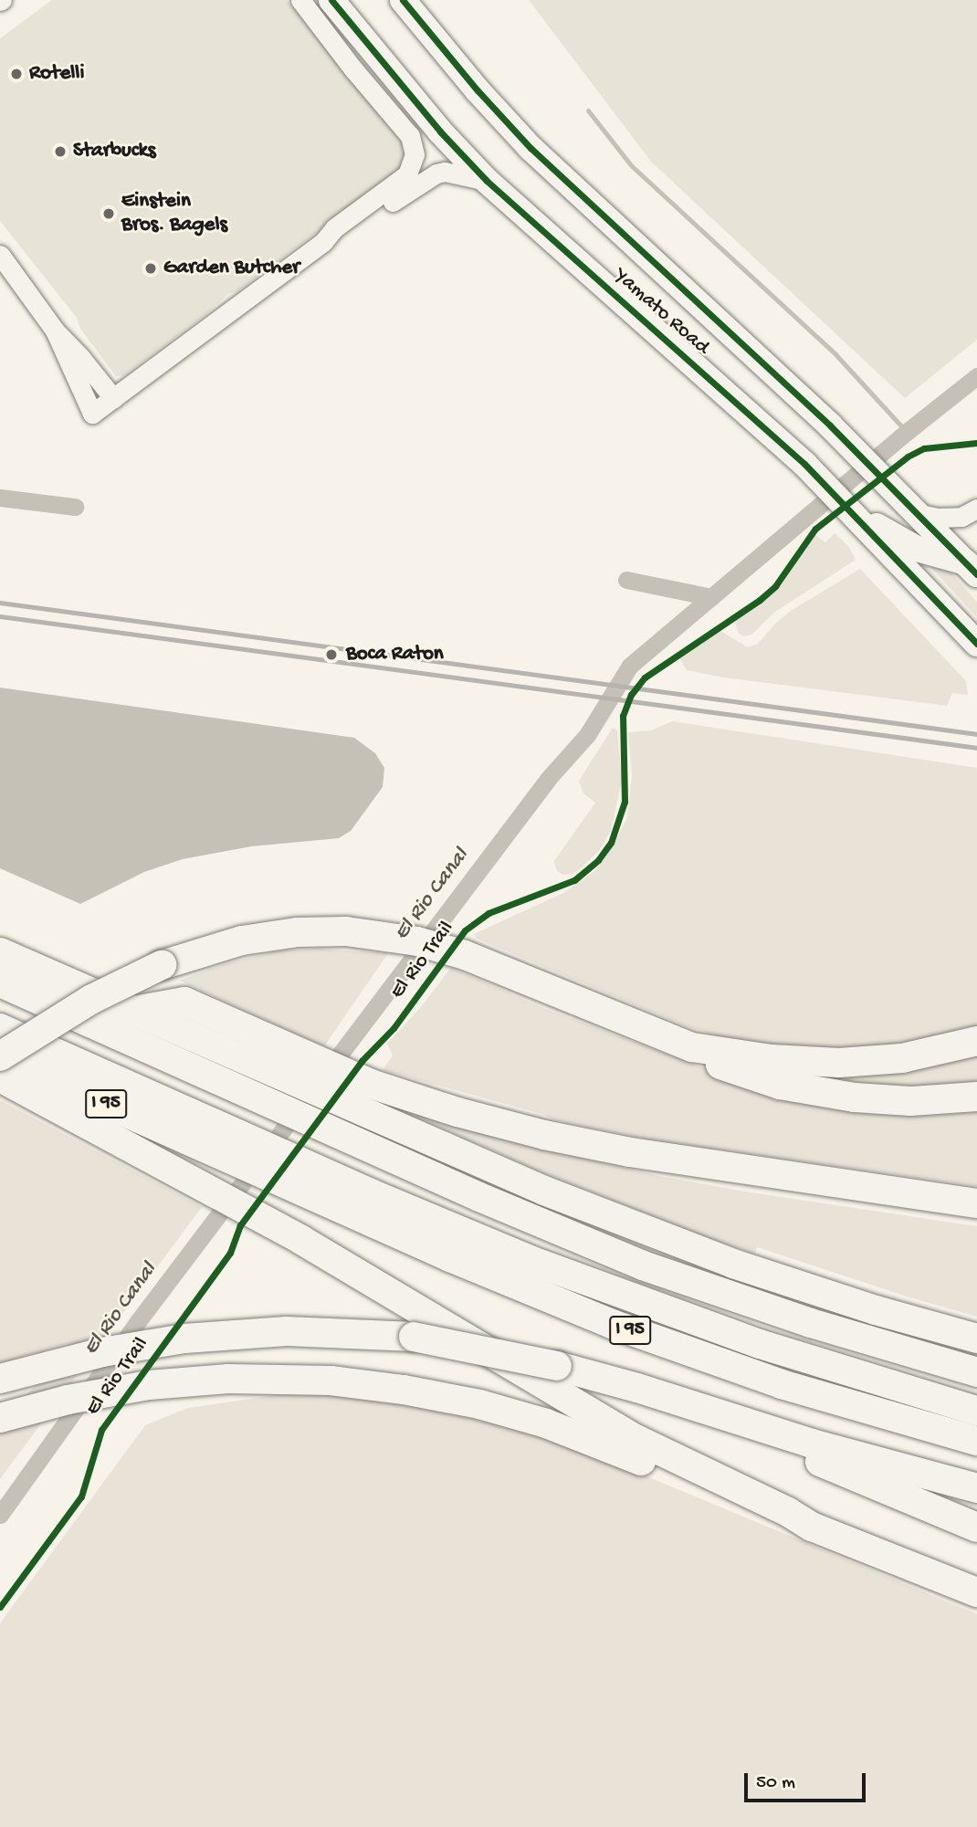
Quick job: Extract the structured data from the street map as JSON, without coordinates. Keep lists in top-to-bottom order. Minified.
{"streets":{"highway":["I 95"],"main road":["Yamato Road"],"cycle path":["El Rio Trail"]},"water":["El Rio Canal"],"places":["Rotelli","Starbucks","Einstein Bros. Bagels","Garden Butcher","Boca Raton"],"scale_bar":"50 m"}
